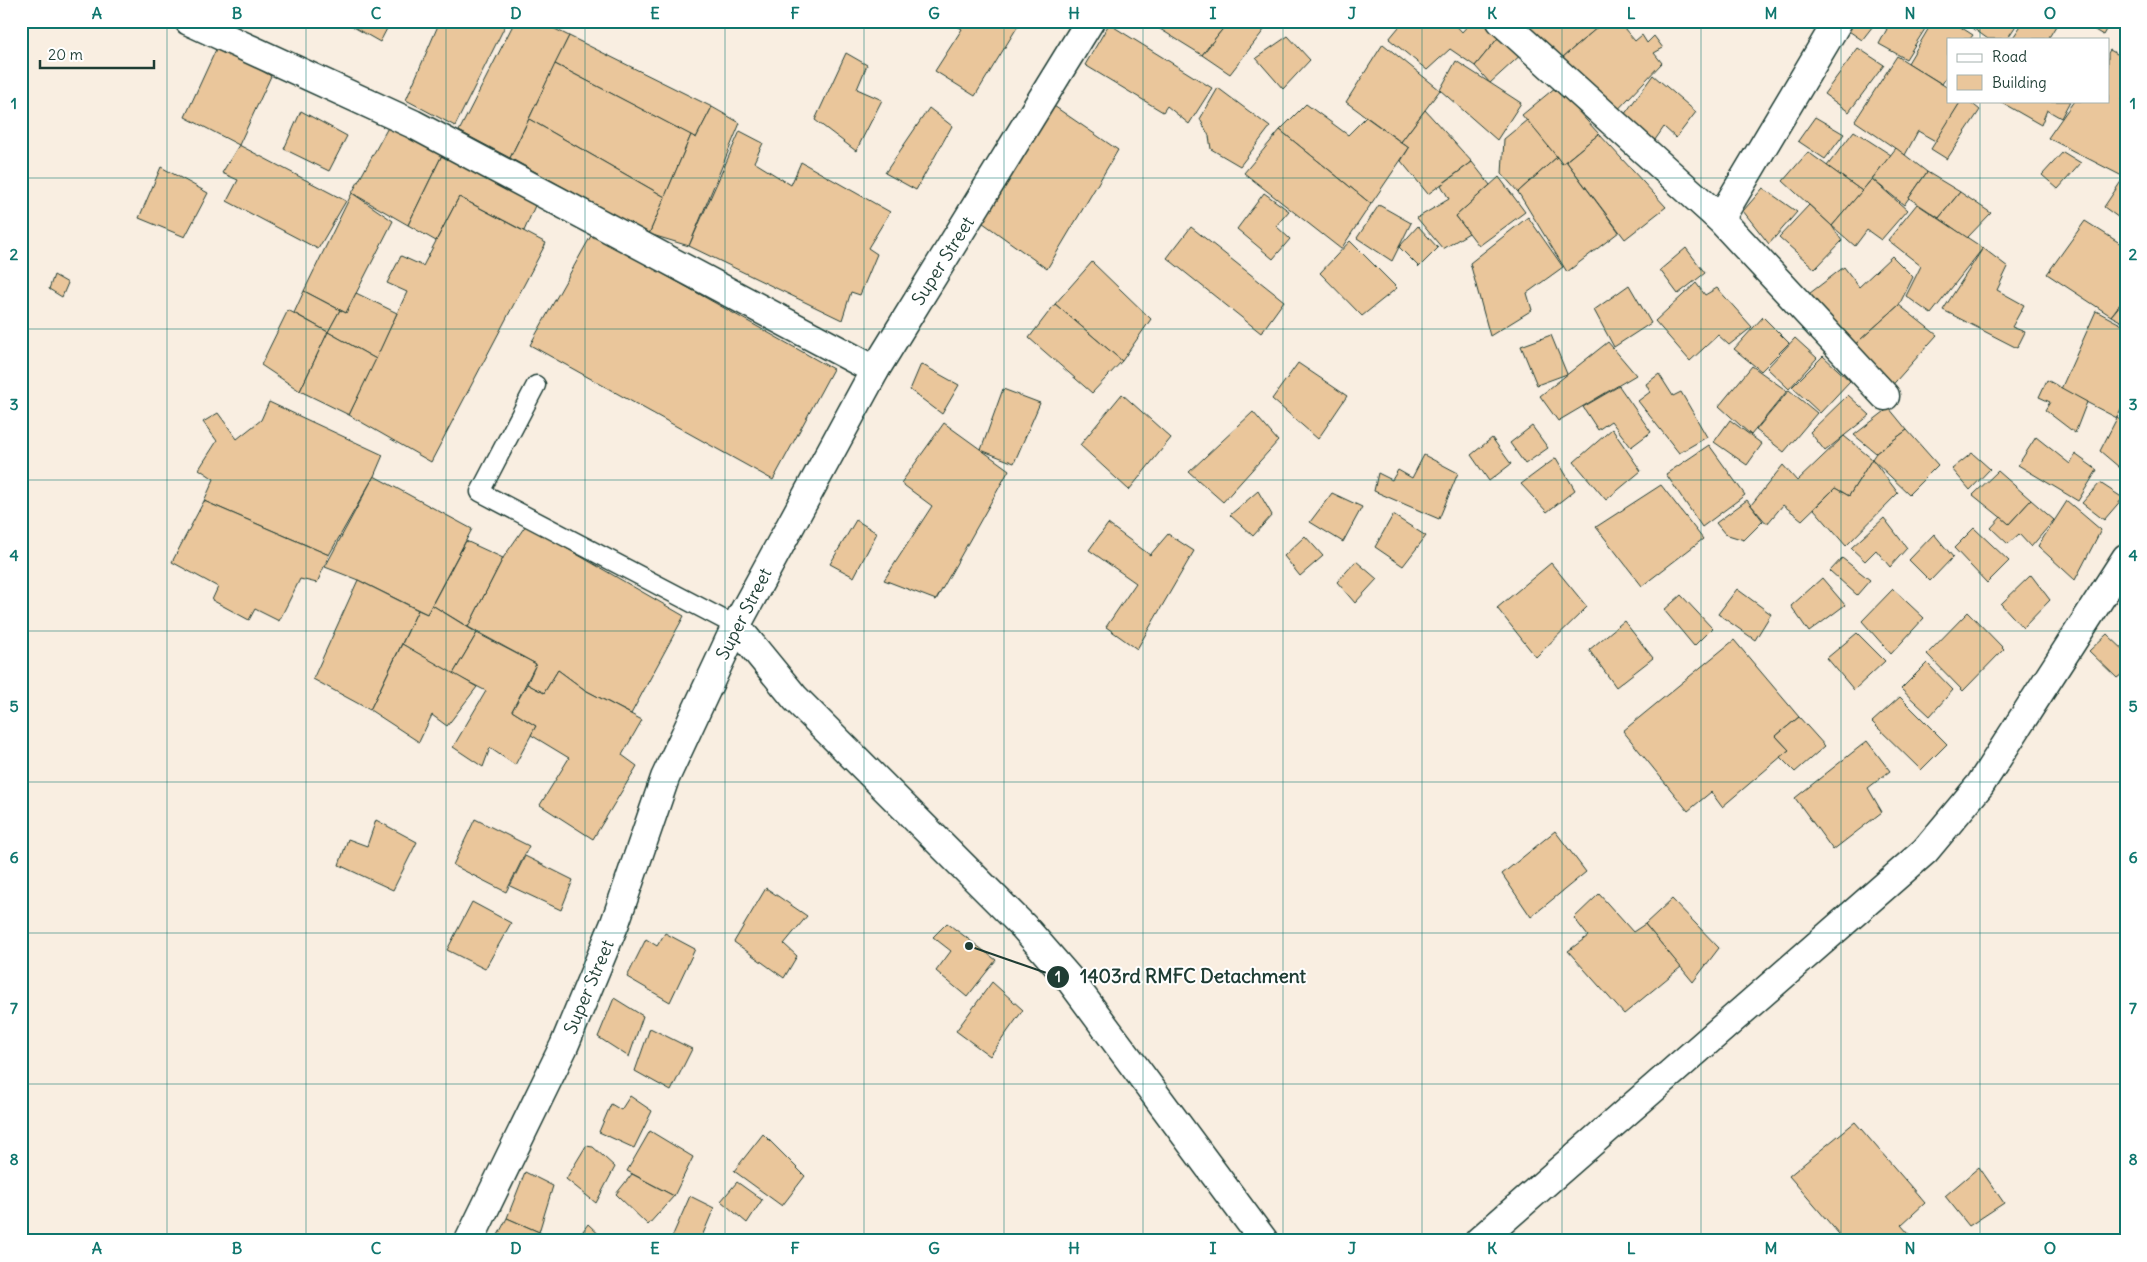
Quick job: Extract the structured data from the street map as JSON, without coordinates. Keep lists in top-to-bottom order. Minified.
{"streets":{"street":["Super Street"]},"places":["1403rd RMFC Detachment"],"legend":["Road","Building"],"scale_bar":"20 m","grid":{"columns":["A","B","C","D","E","F","G","H","I","J","K","L","M","N","O"],"rows":["1","2","3","4","5","6","7","8"]}}
